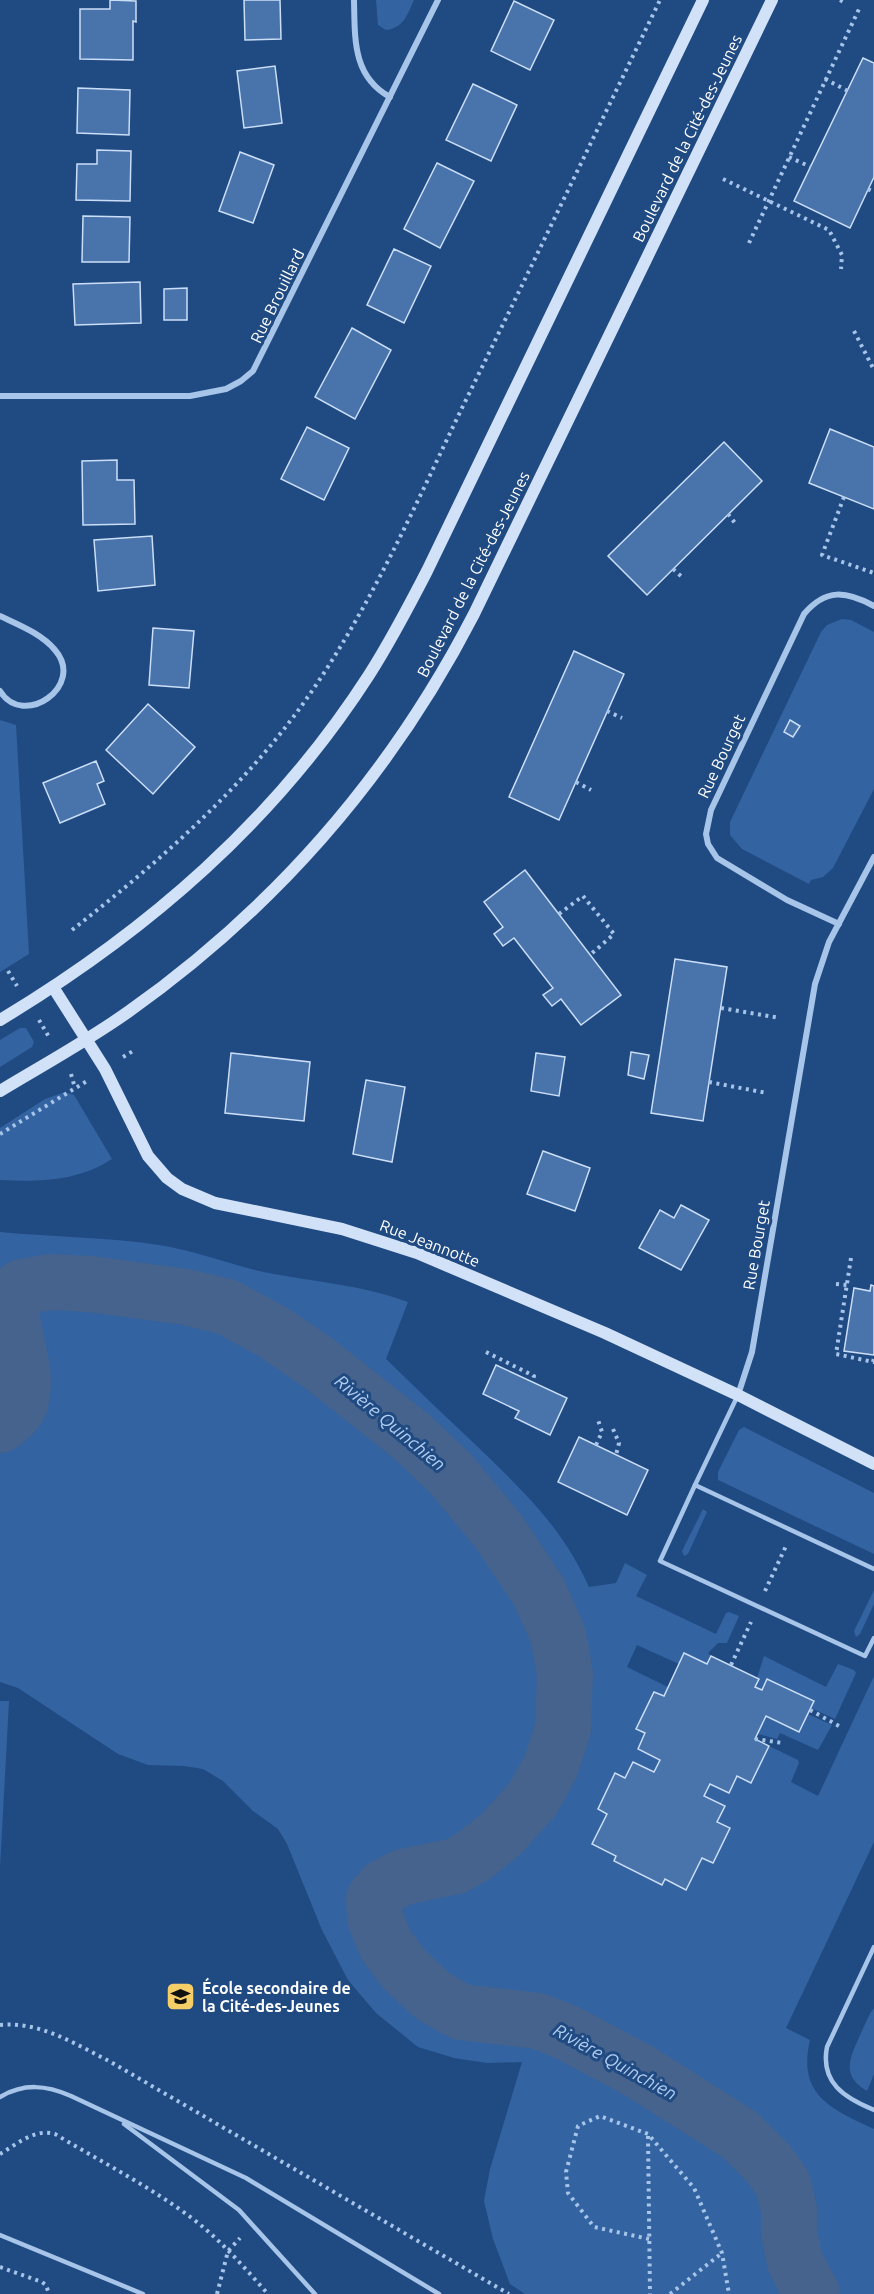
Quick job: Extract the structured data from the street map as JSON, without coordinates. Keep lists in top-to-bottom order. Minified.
{"streets":{"main road":["Boulevard de la Cité-des-Jeunes","Rue Jeannotte"],"street":["Rue Brouillard","Rue Bourget"]},"crossings":[["Boulevard de la Cité-des-Jeunes","Rue Jeannotte"],["Rue Bourget","Rue Jeannotte"]],"water":["Rivière Quinchien"],"places":{"school or university":["École secondaire de la Cité-des-Jeunes"]}}
